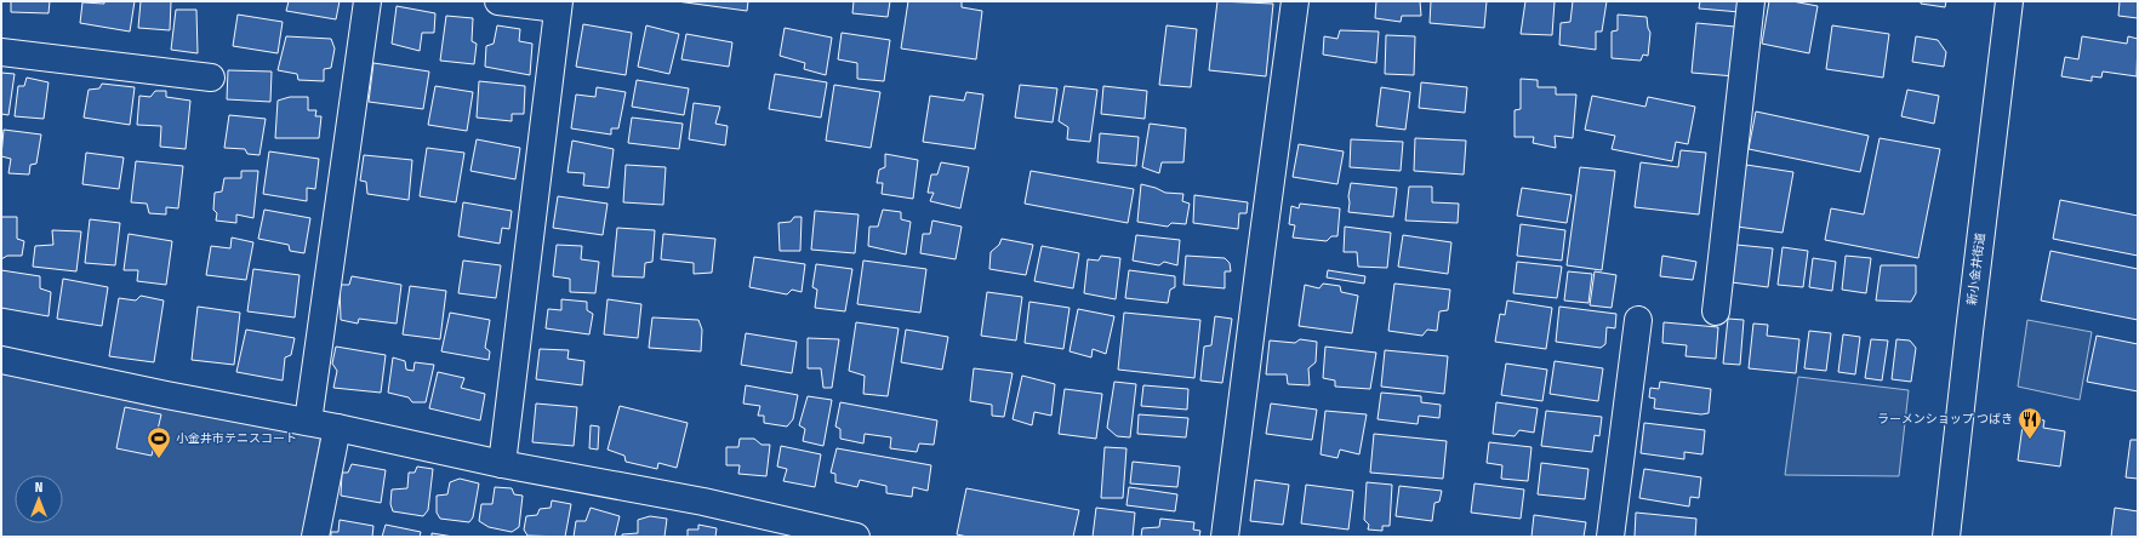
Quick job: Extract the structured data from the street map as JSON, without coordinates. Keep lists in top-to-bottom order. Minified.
{"streets":{"street":["新小金井街道"]},"places":{"restaurant":["ラーメンショップ つばき"],"sports":["小金井市テニスコート"]},"north":"top"}
